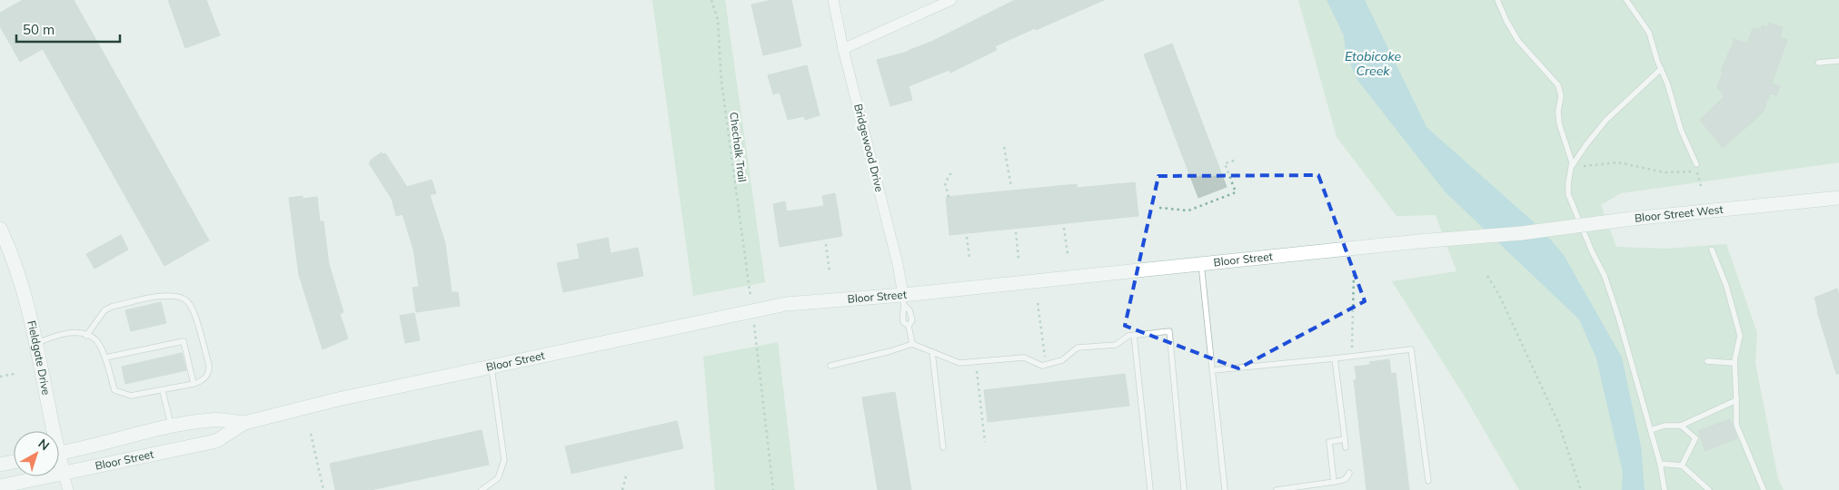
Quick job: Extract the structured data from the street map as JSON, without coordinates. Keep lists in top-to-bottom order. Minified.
{"streets":{"main road":["Bloor Street West","Bloor Street","Fieldgate Drive"],"street":["Bridgewood Drive"],"path":["Chechalk Trail"]},"crossings":[["Bridgewood Drive","Bloor Street"],["Bloor Street West","Bloor Street"],["Bloor Street","Fieldgate Drive"]],"water":["Etobicoke Creek"],"scale_bar":"50 m","north":"top right"}
